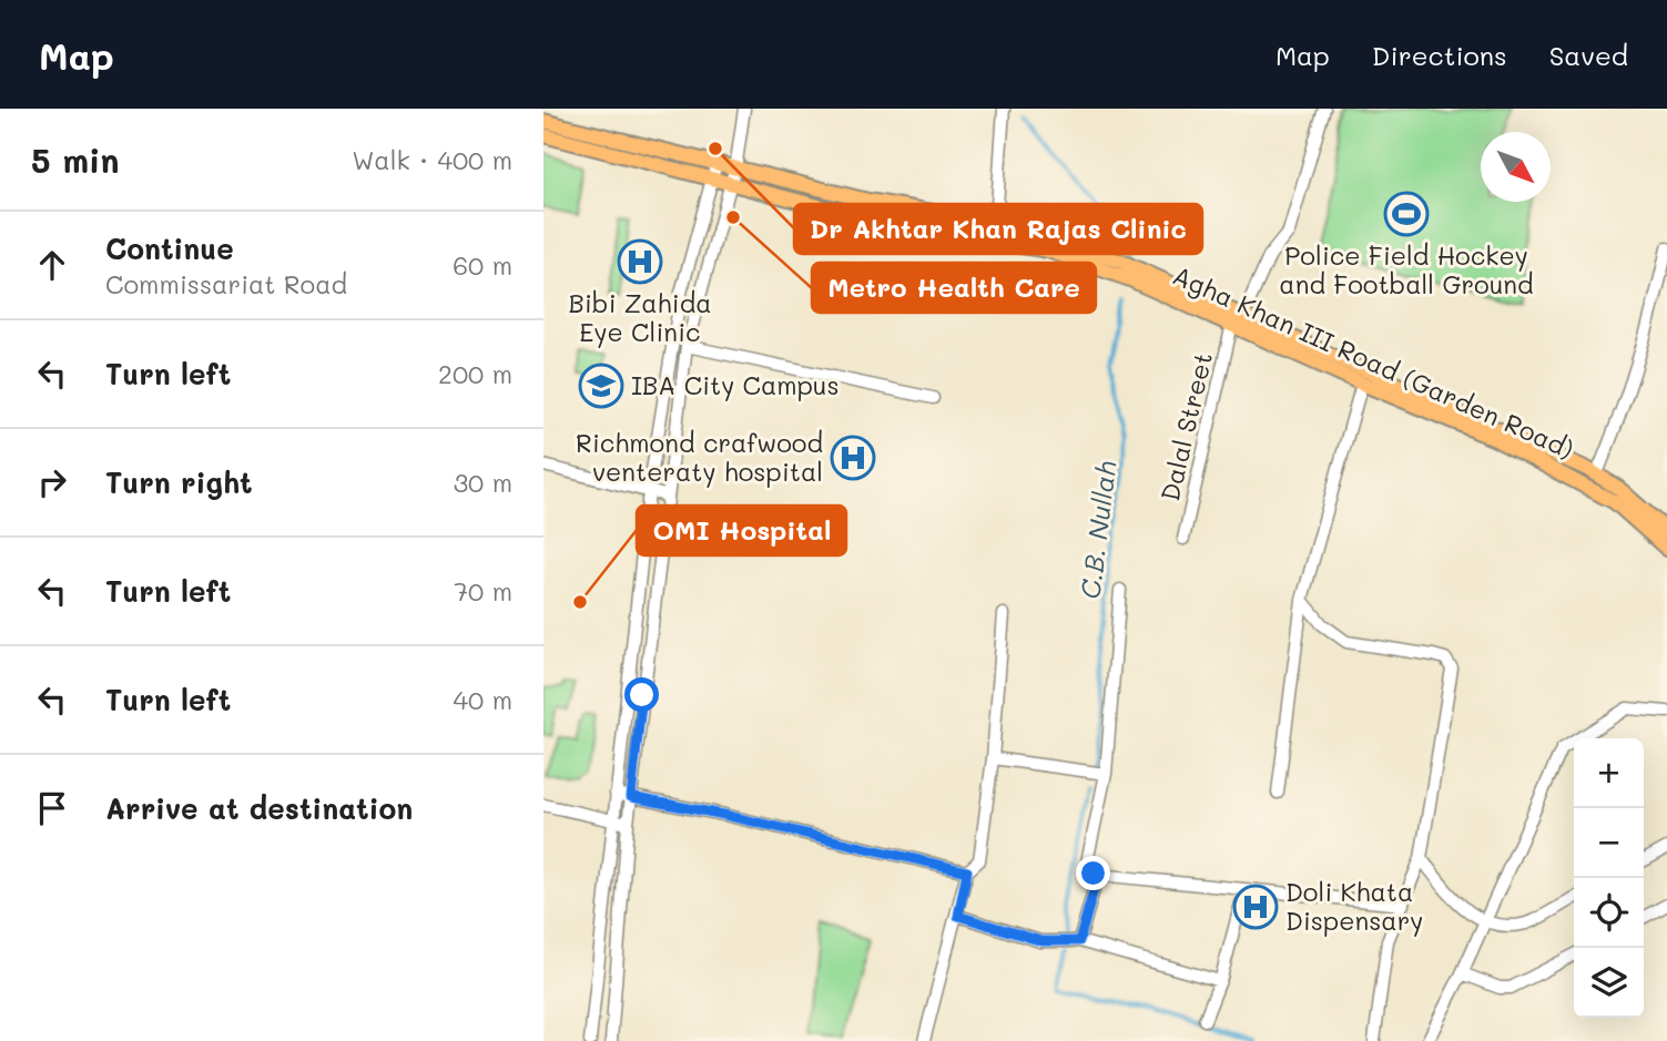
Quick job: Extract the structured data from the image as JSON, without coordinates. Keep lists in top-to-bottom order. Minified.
{"streets":{"main road":["Agha Khan III Road (Garden Road)"],"street":["Dalal Street"]},"crossings":[["Agha Khan III Road (Garden Road)","Dalal Street"]],"water":["C.B. Nullah"],"places":{"other":["Dr Akhtar Khan Rajas Clinic","Metro Health Care","OMI Hospital"],"sports":["Police Field Hockey and Football Ground"],"hospital":["Bibi Zahida Eye Clinic","Richmond crafwood venteraty hospital","Doli Khata Dispensary"],"school or university":["IBA City Campus"]},"north":"bottom right","page":{"header":"Map","nav":["Map","Directions","Saved"],"heading":["5 min","Walk · 400 m"],"list":[["Continue","Commissariat Road","60 m"],["Turn left","200 m"],["Turn right","30 m"],["Turn left","70 m"],["Turn left","40 m"],"Arrive at destination"],"map_buttons":["+","−"]}}
